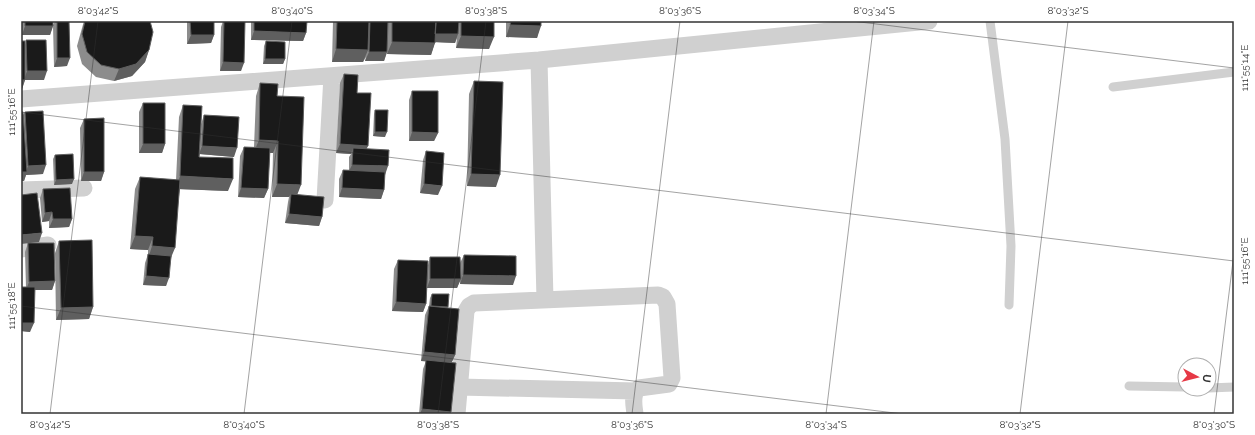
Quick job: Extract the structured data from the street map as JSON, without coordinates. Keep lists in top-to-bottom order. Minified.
{"north":"right","coordinates":["8°03'42\"S","8°03'40\"S","8°03'38\"S","8°03'36\"S","8°03'34\"S","8°03'32\"S","111°55'14\"E","111°55'16\"E","111°55'18\"E","8°03'30\"S"]}
